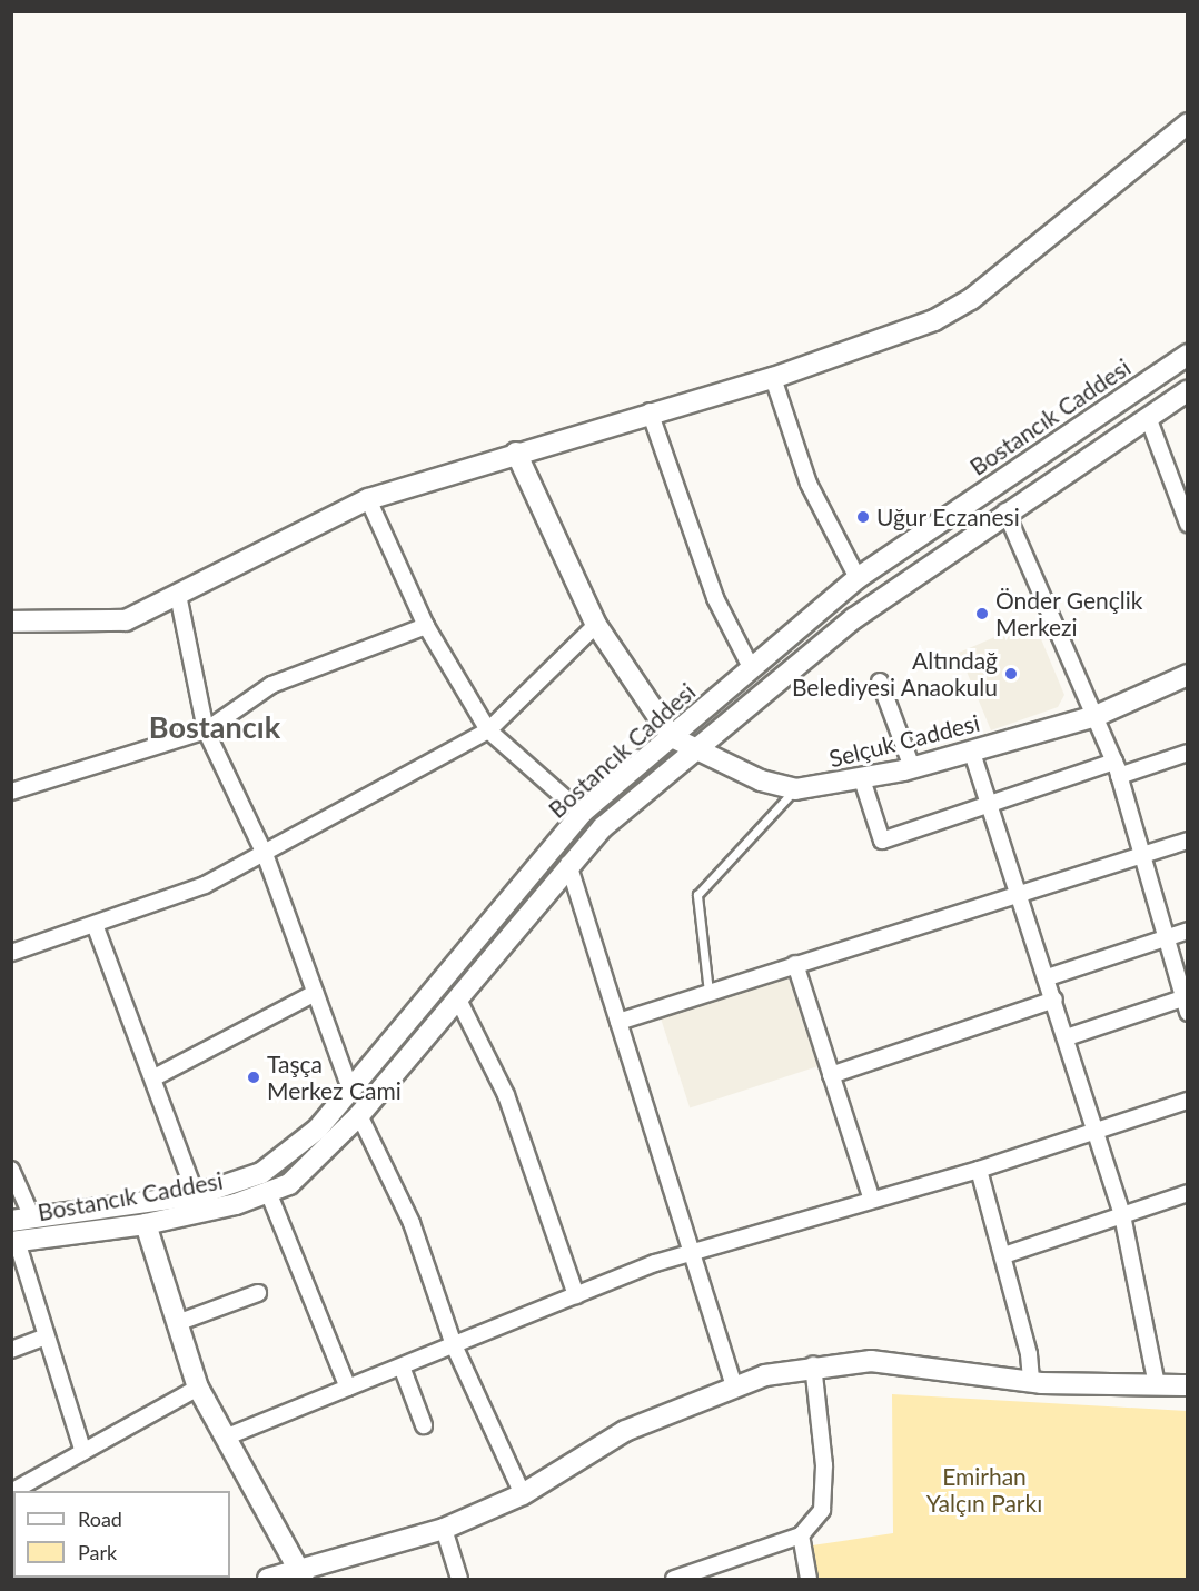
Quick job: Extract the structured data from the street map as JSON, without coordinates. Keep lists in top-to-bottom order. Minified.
{"streets":{"street":["Bostancık Caddesi","Selçuk Caddesi"]},"crossings":[["Bostancık Caddesi","Selçuk Caddesi"]],"districts":["Bostancık"],"parks":["Emirhan Yalçın Parkı"],"places":["Uğur Eczanesi","Önder Gençlik Merkezi","Altındağ Belediyesi Anaokulu","Taşça Merkez Cami"],"legend":["Road","Park"]}
